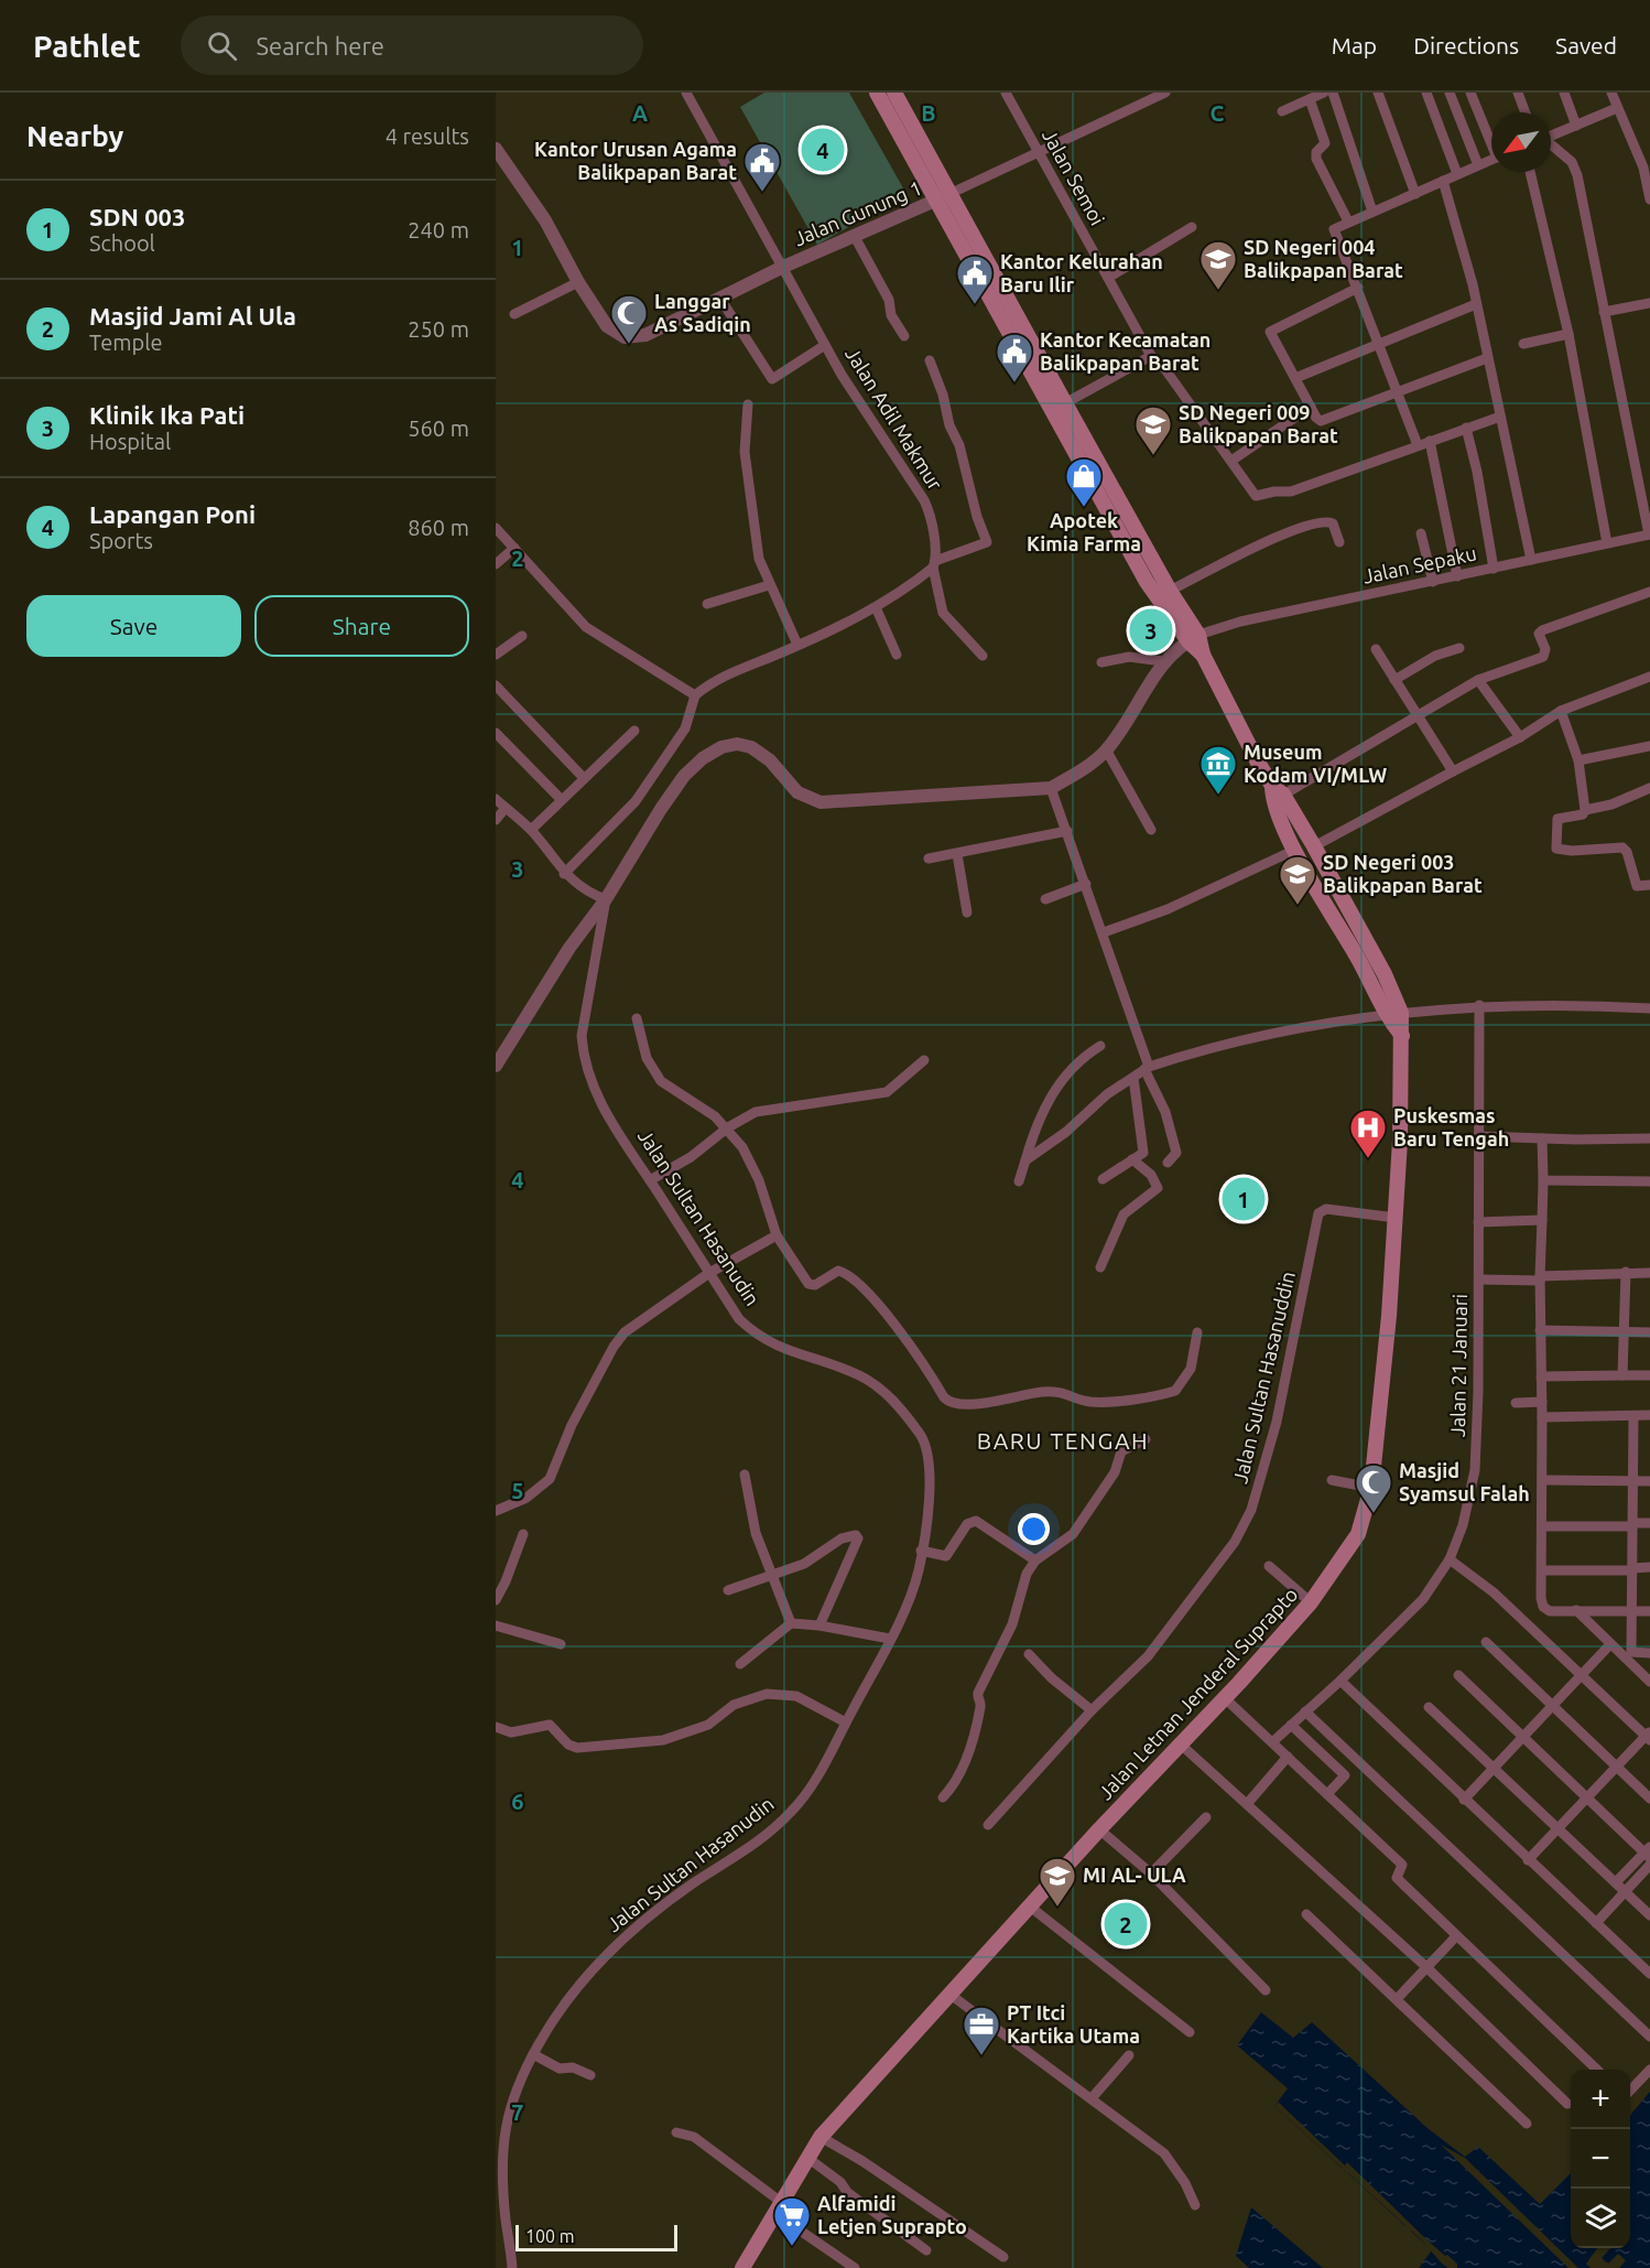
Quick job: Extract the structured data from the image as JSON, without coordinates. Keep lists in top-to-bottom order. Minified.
{"streets":{"main road":["Jalan Letnan Jenderal Suprapto"],"street":["Jalan Semoi","Jalan Gunung 1","Jalan Adil Makmur","Jalan Sepaku","Jalan Sultan Hasanudin","Jalan 21 Januari","Jalan Sultan Hasanuddin"]},"crossings":[["Jalan Gunung 1","Jalan Adil Makmur"],["Jalan Sepaku","Jalan Sultan Hasanudin"],["Jalan Sultan Hasanuddin","Jalan Letnan Jenderal Suprapto"]],"districts":["BARU TENGAH"],"places":{"public building":["Kantor Urusan Agama Balikpapan Barat","Kantor Kelurahan Baru Ilir","Kantor Kecamatan Balikpapan Barat"],"school or university":["SD Negeri 004 Balikpapan Barat","SD Negeri 009 Balikpapan Barat","SD Negeri 003 Balikpapan Barat","MI AL- ULA"],"mosque":["Langgar As Sadiqin","Masjid Syamsul Falah"],"shop":["Apotek Kimia Farma"],"museum":["Museum Kodam VI/MLW"],"hospital":["Puskesmas Baru Tengah"],"office":["PT Itci Kartika Utama"],"supermarket":["Alfamidi Letjen Suprapto"]},"scale_bar":"100 m","north":"bottom left","page":{"header":"Pathlet","search":"Search here","nav":["Map","Directions","Saved"],"heading":["Nearby","4 results"],"pins":["4","3","1","2"],"list":[{"mark":"1","name":"SDN 003","note":"School","value":"240 m"},{"mark":"2","name":"Masjid Jami Al Ula","note":"Temple","value":"250 m"},{"mark":"3","name":"Klinik Ika Pati","note":"Hospital","value":"560 m"},{"mark":"4","name":"Lapangan Poni","note":"Sports","value":"860 m"}],"buttons":["Save","Share"],"map_buttons":["+","−"],"scale":"100 m"},"grid":{"columns":["A","B","C"],"rows":["1","2","3","4","5","6","7"]}}
